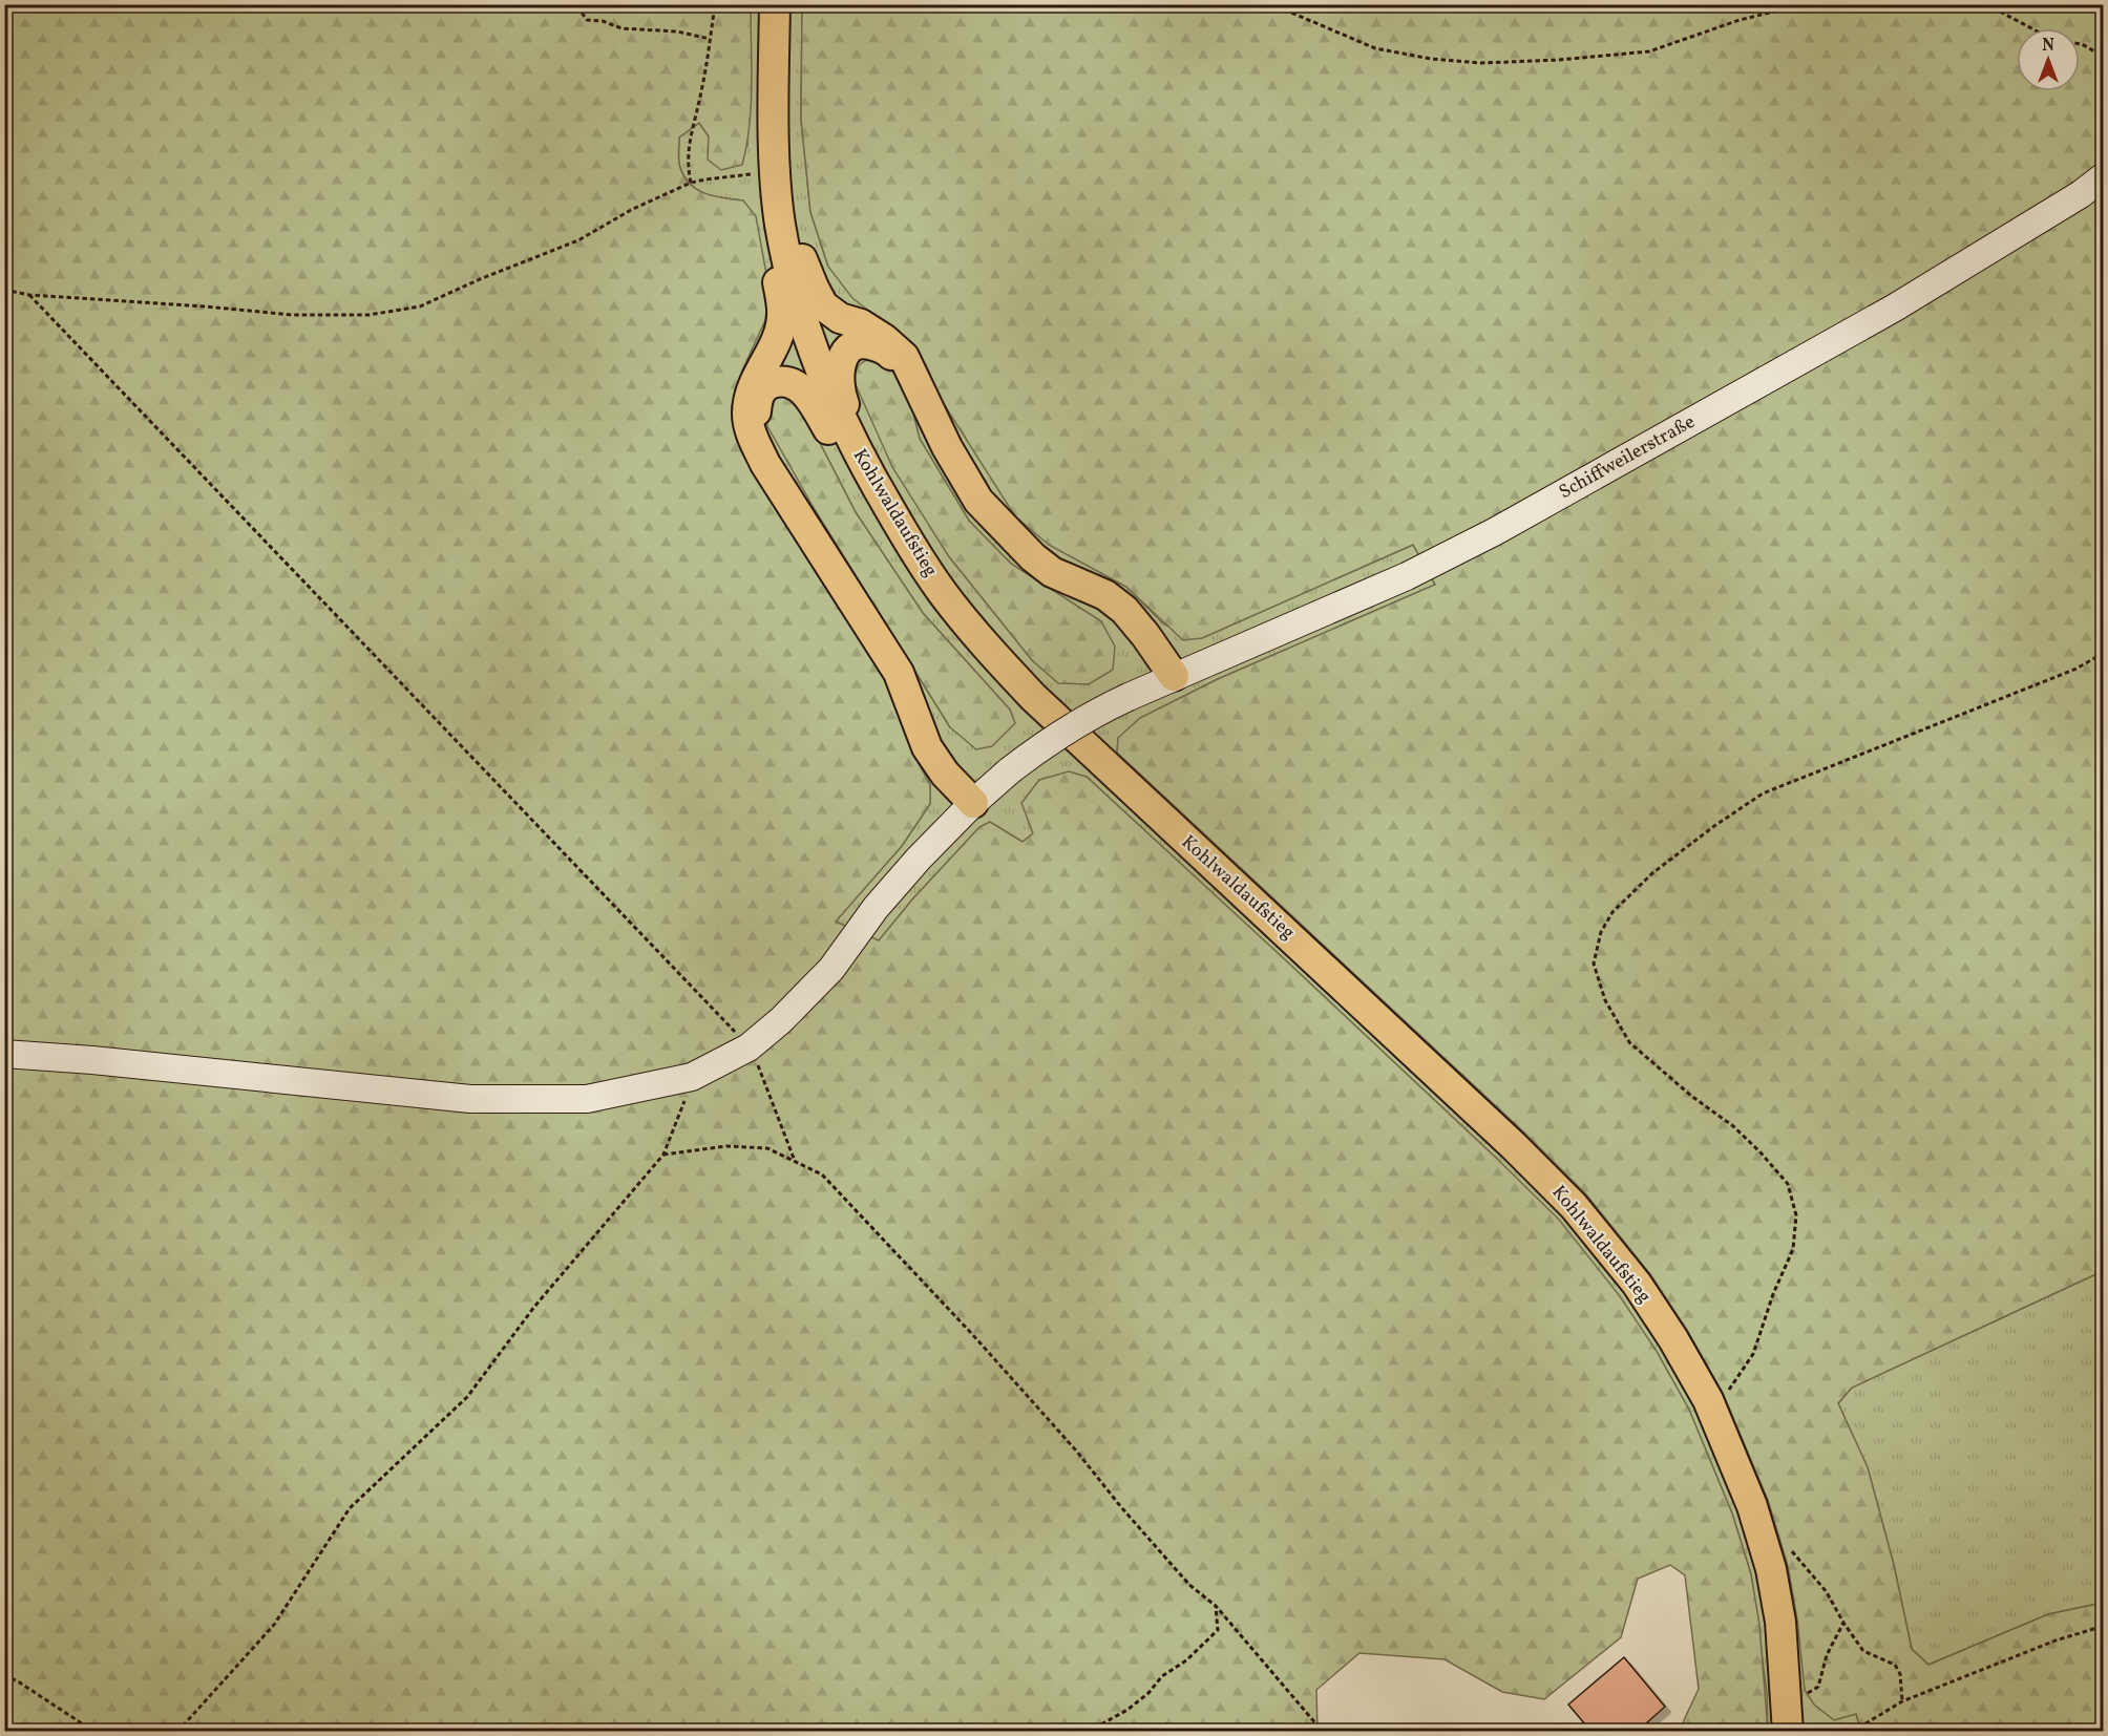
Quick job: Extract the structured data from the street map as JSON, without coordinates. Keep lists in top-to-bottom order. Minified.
{"streets":{"main road":["Kohlwaldaufstieg"],"street":["Schiffweilerstraße"]},"north":"top"}
